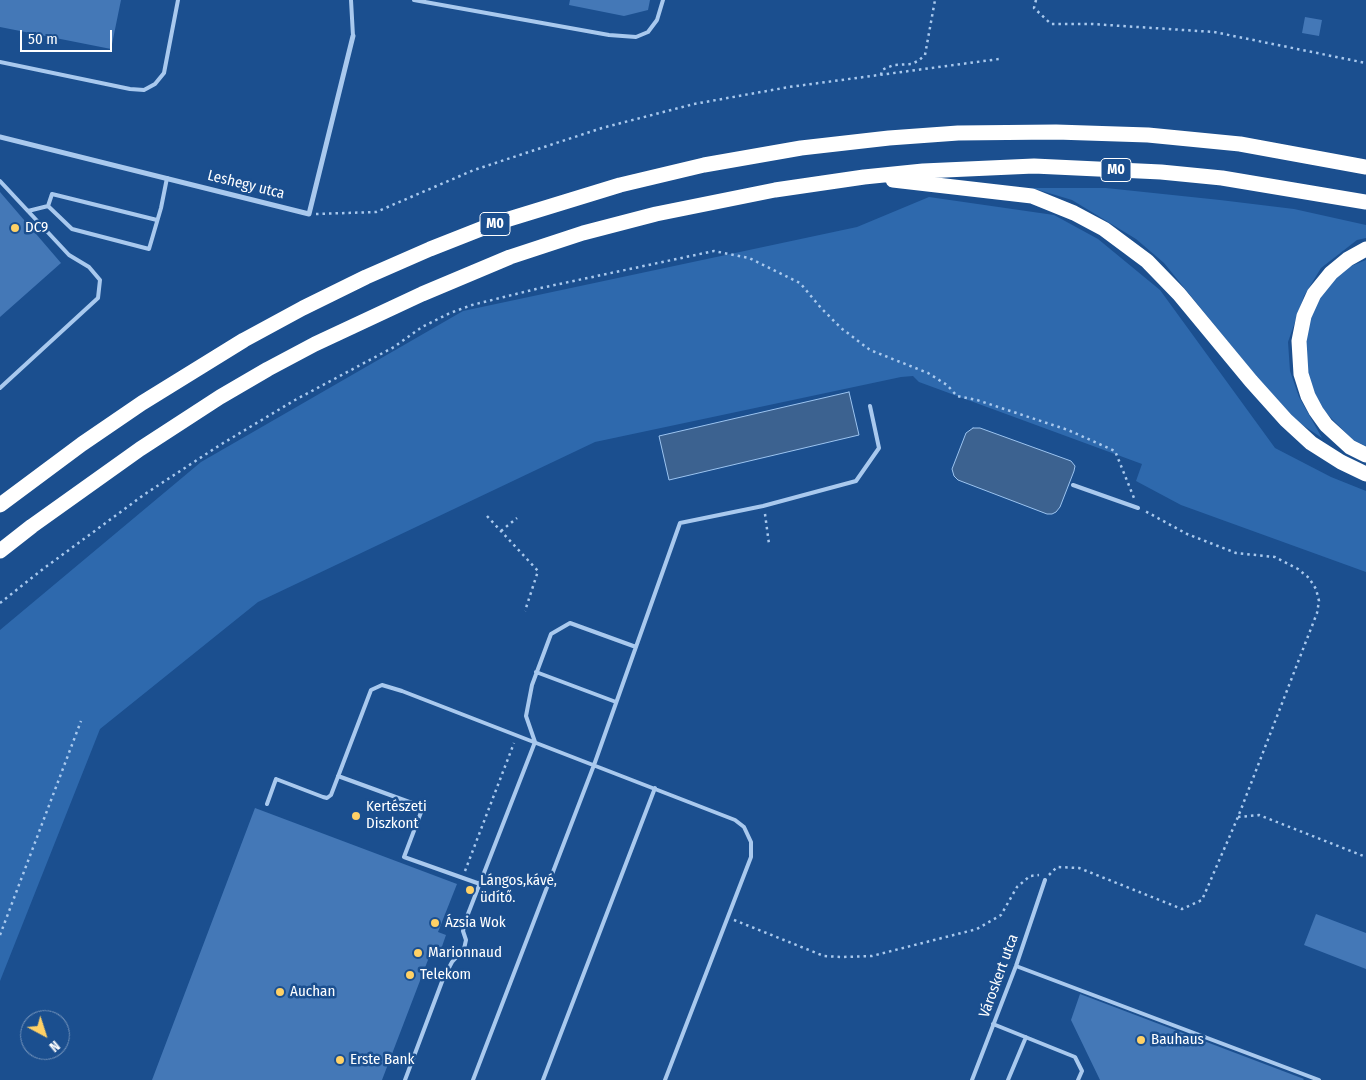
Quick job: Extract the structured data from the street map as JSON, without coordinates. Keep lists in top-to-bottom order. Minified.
{"streets":{"highway":["M0"],"street":["Leshegy utca"],"lane":["Városkert utca"]},"places":["DC9","Kertészeti Diszkont","Lángos,kávé, üdítő.","Ázsia Wok","Marionnaud","Telekom","Auchan","Bauhaus","Erste Bank"],"scale_bar":"50 m","north":"bottom right"}
